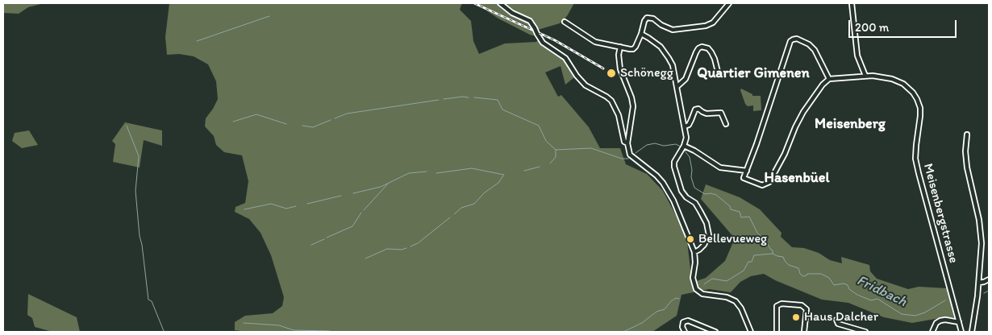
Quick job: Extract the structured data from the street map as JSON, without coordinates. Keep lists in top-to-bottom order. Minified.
{"streets":{"street":["Meisenbergstrasse"]},"districts":["Quartier Gimenen","Meisenberg","Hasenbüel"],"water":["Fridbach"],"places":["Schönegg","Bellevueweg","Haus Dalcher"],"scale_bar":"200 m"}
